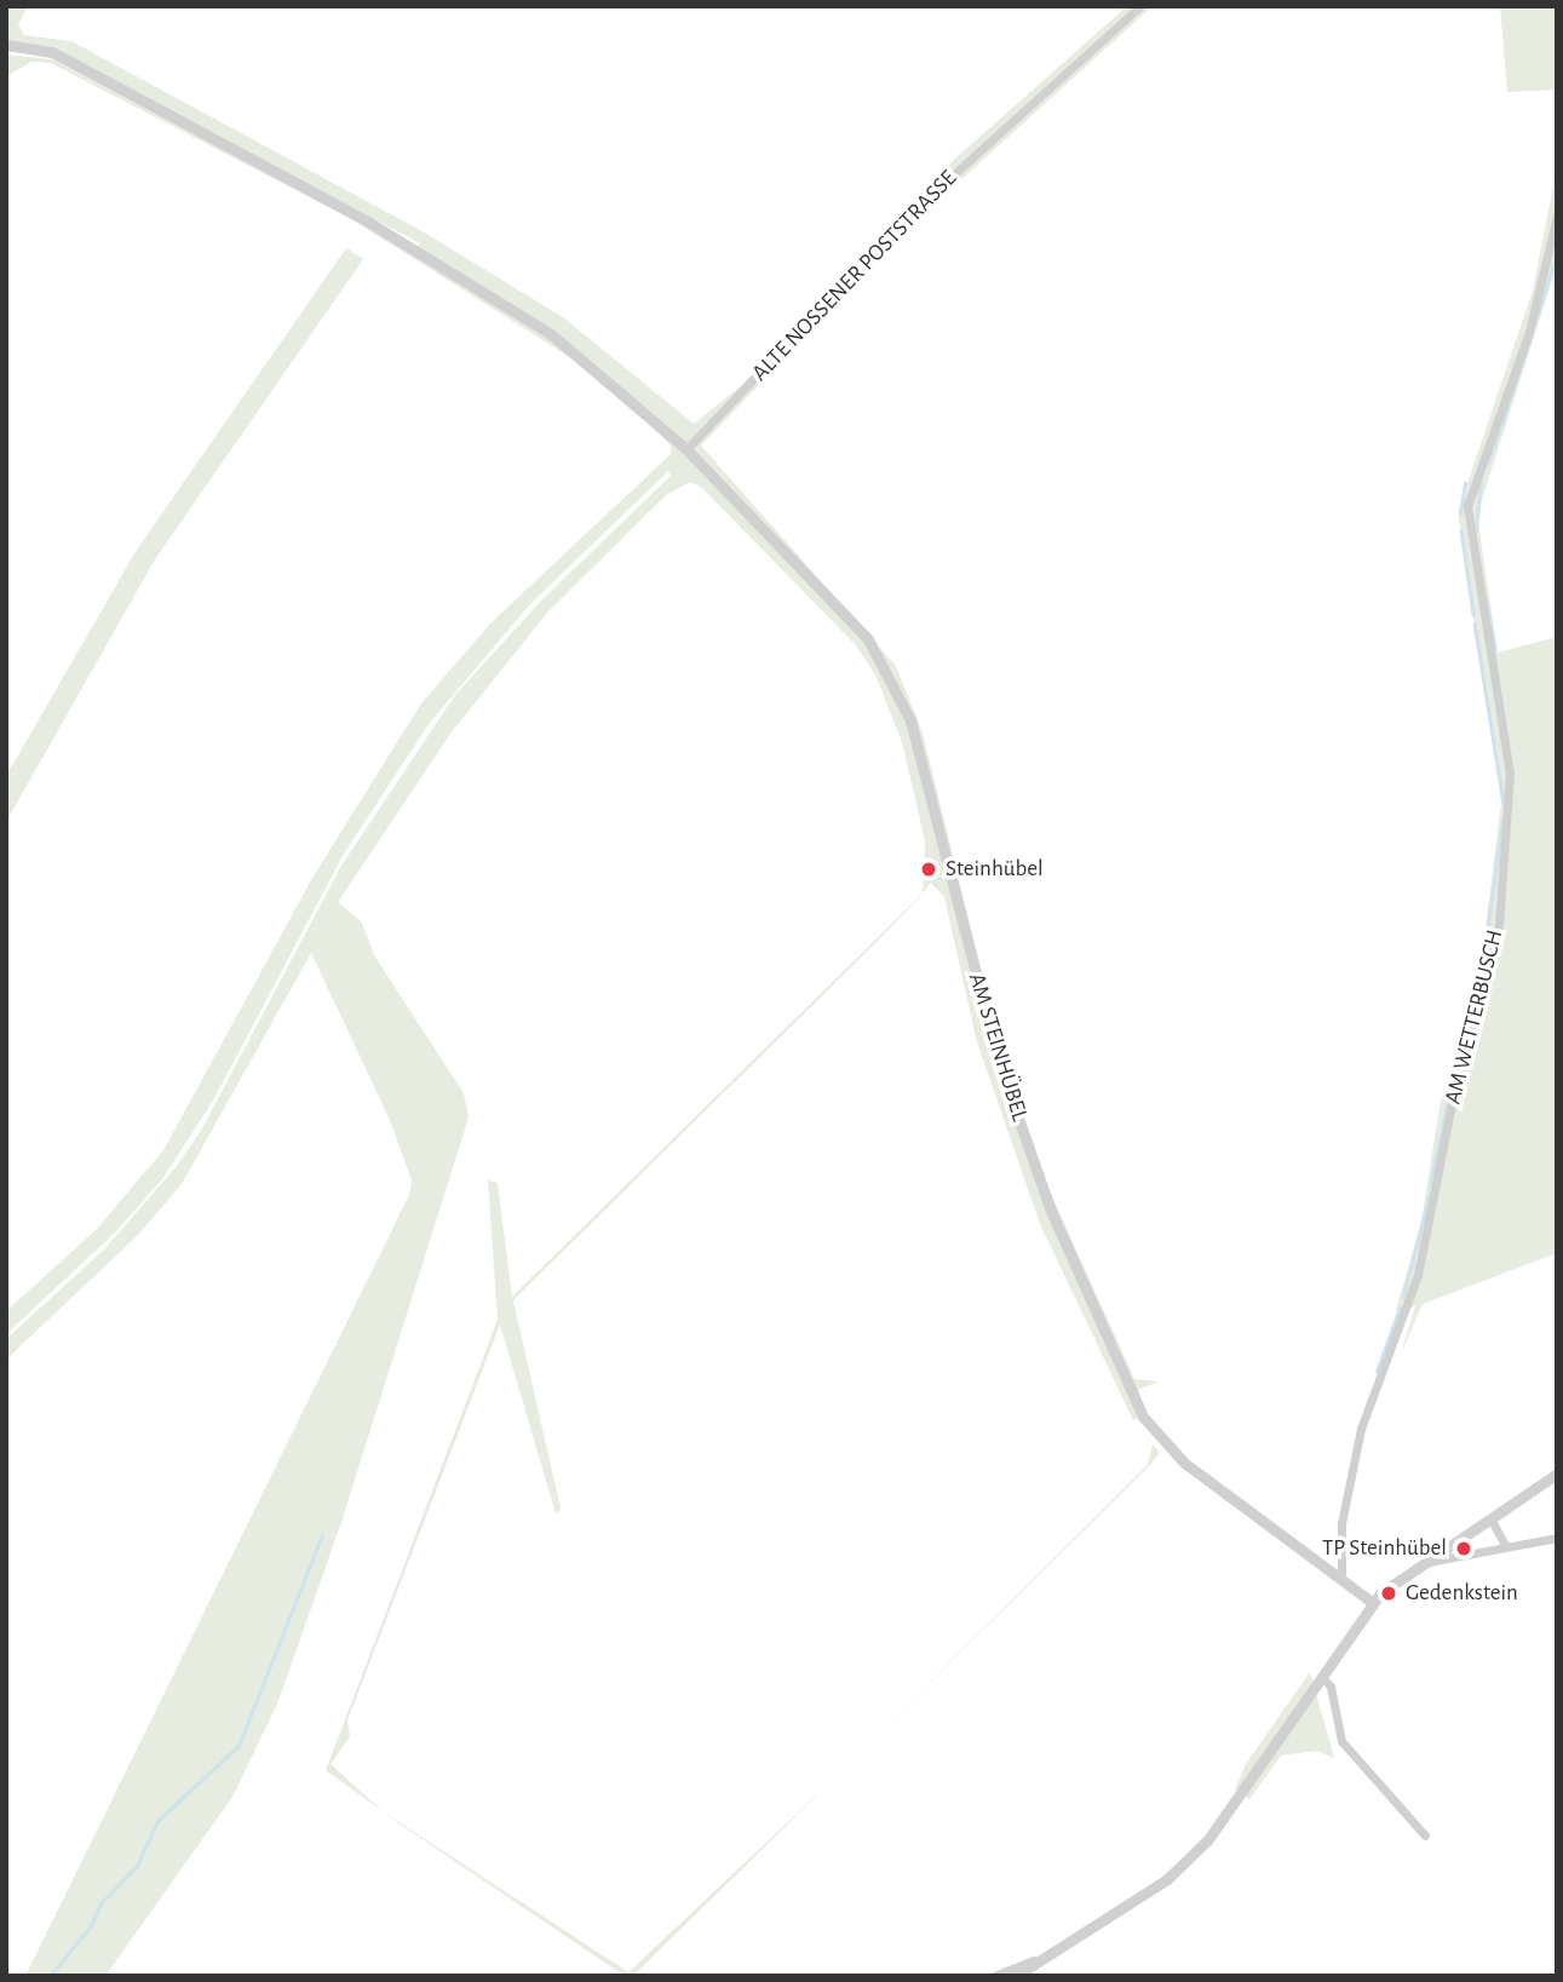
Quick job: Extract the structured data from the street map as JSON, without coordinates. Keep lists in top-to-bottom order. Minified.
{"streets":{"street":["ALTE NOSSENER POSTSTRASSE","AM WETTERBUSCH","AM STEINHÜBEL"]},"crossings":[["ALTE NOSSENER POSTSTRASSE","AM STEINHÜBEL"],["AM WETTERBUSCH","AM STEINHÜBEL"]],"places":["Steinhübel","TP Steinhübel","Gedenkstein"]}
